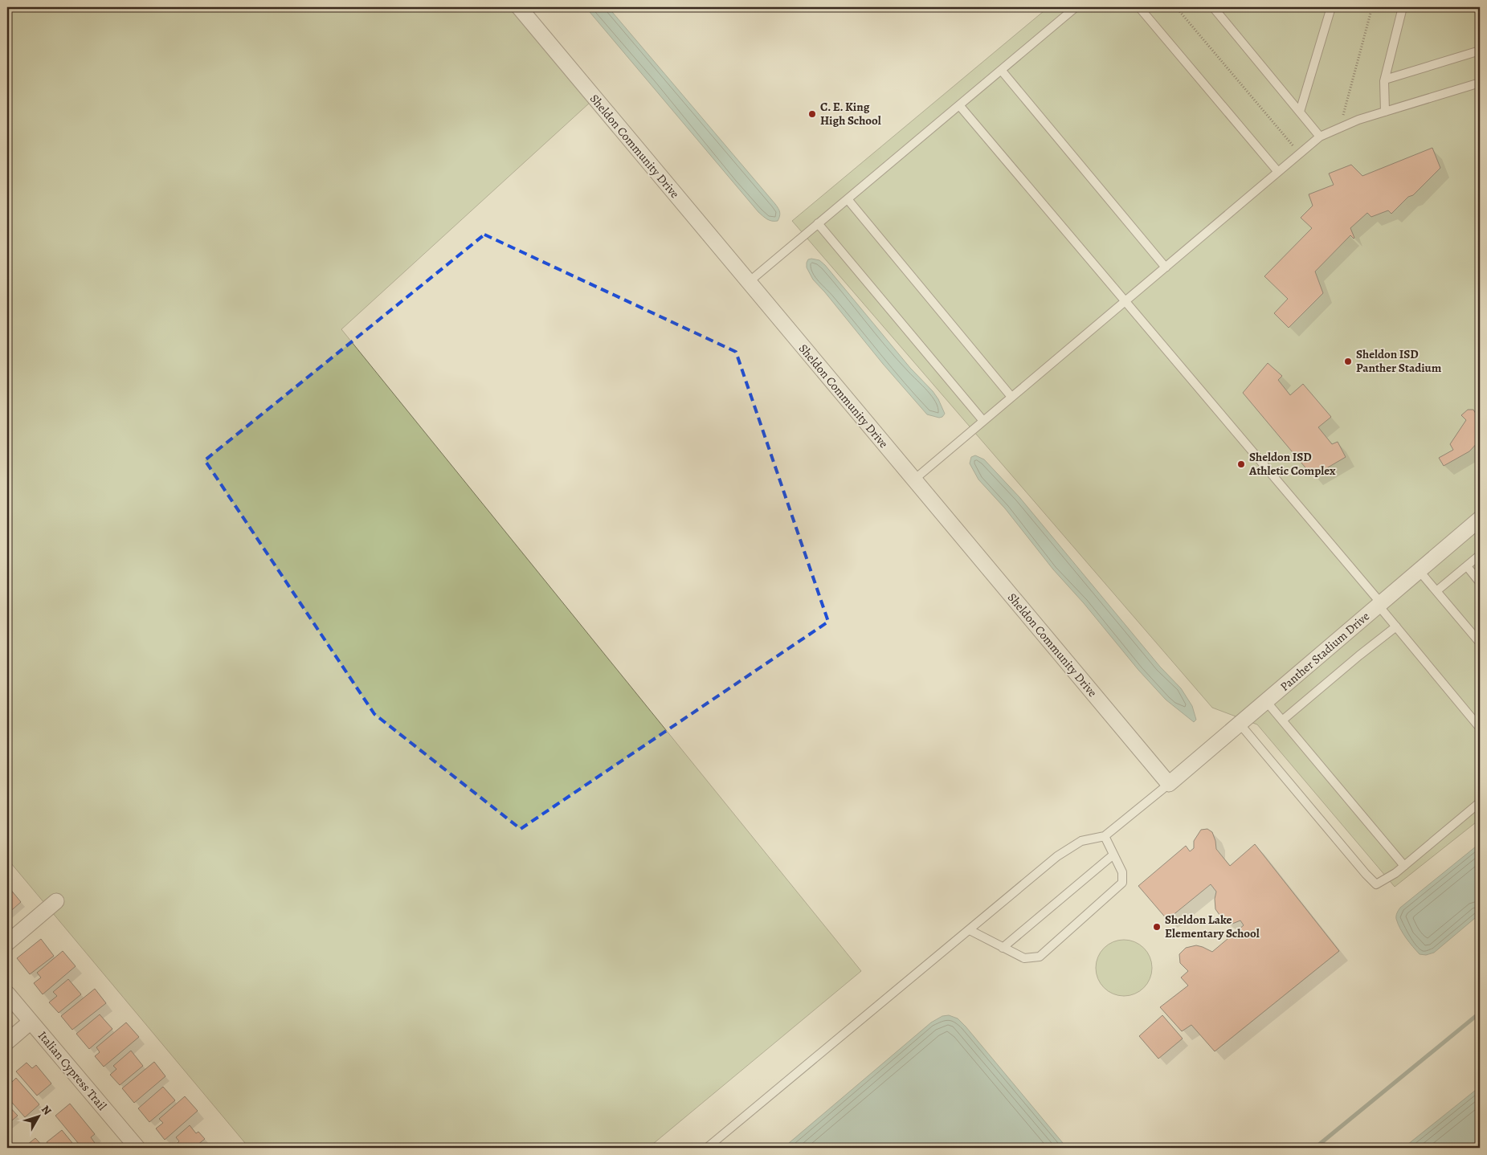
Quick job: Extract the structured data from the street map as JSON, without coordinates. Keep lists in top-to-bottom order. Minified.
{"streets":{"street":["Sheldon Community Drive","Panther Stadium Drive","Italian Cypress Trail"]},"crossings":[["Sheldon Community Drive","Panther Stadium Drive"]],"places":["C. E. King High School","Sheldon ISD Panther Stadium","Sheldon ISD Athletic Complex","Sheldon Lake Elementary School"],"north":"top right"}
